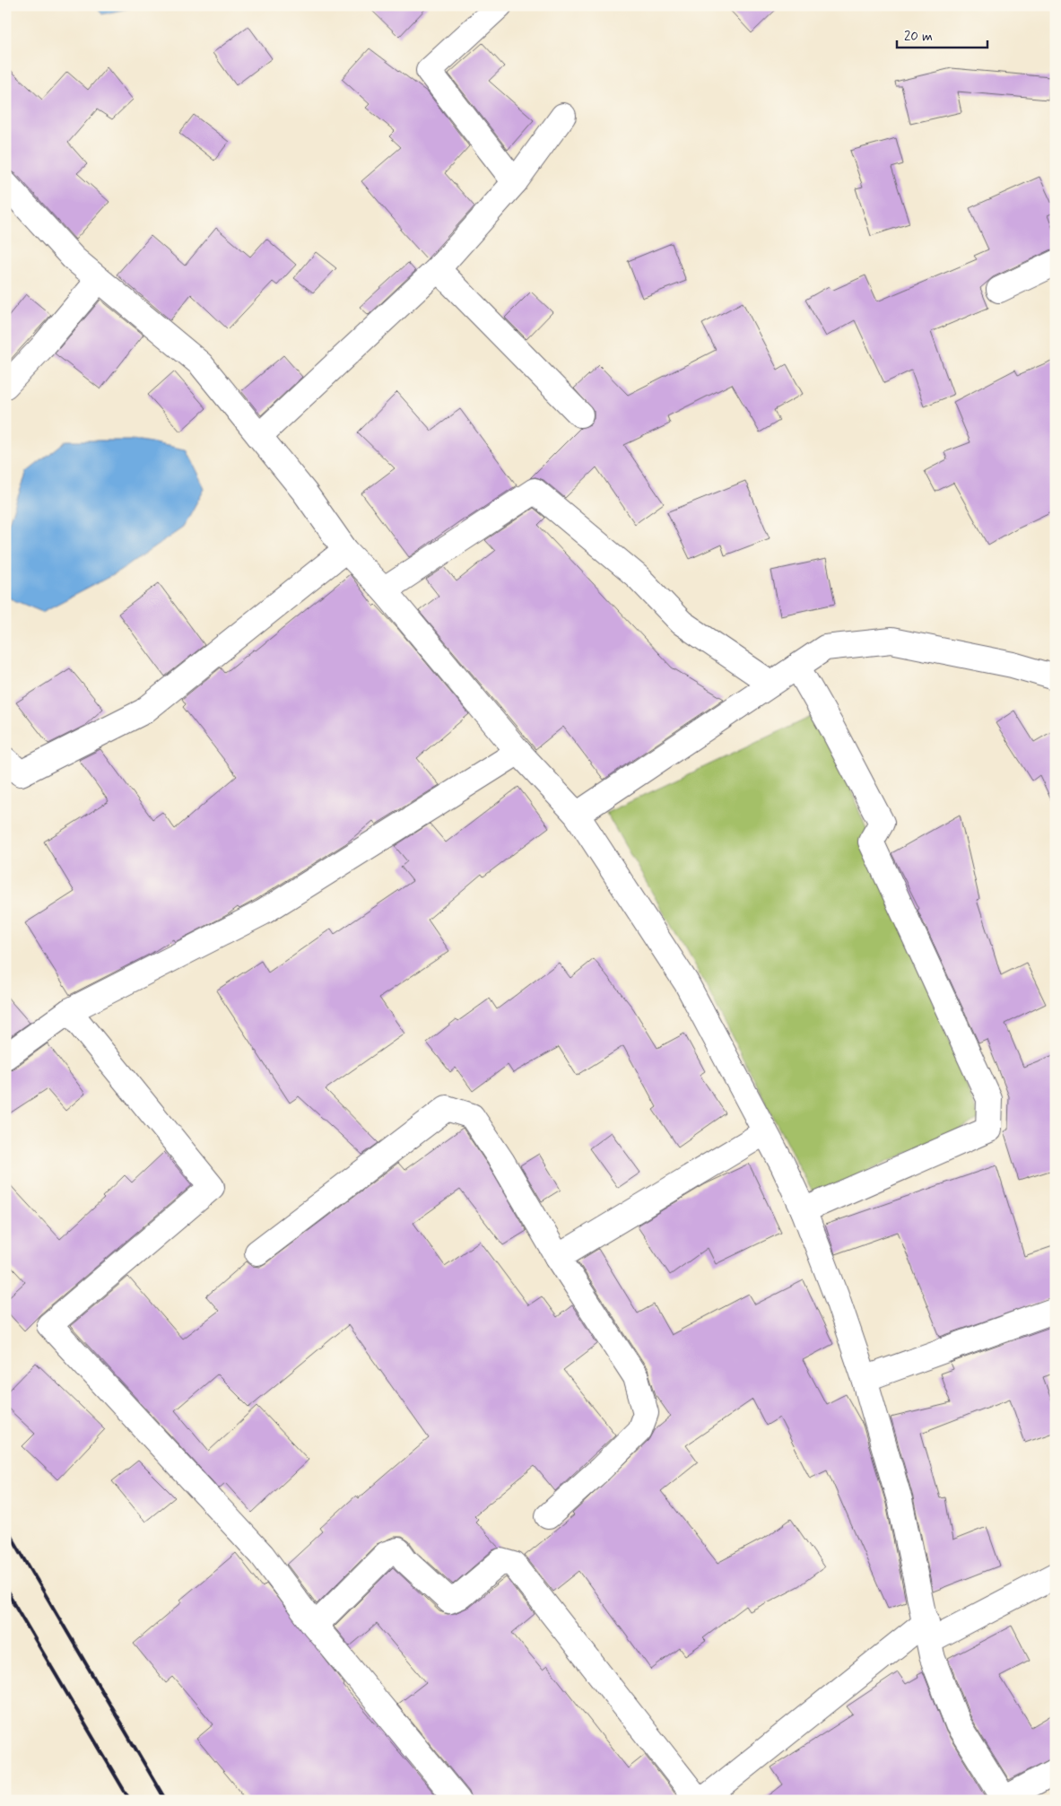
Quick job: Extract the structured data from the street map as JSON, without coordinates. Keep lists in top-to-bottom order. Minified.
{"scale_bar":"20 m"}
